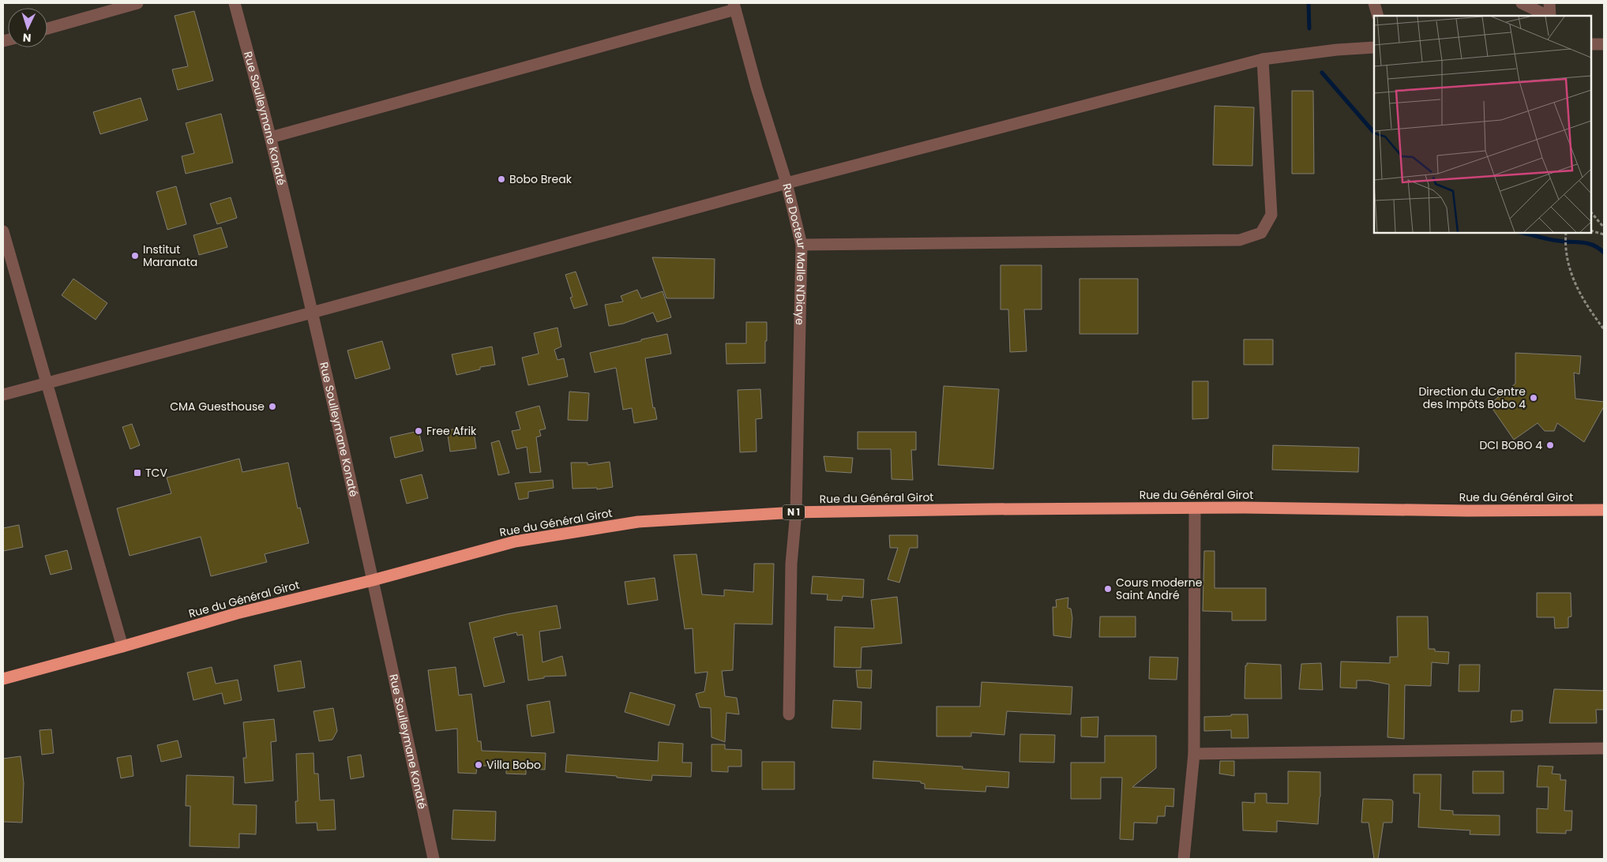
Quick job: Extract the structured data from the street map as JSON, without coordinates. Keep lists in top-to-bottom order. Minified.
{"streets":{"highway":["Rue du Général Girot","N 1"],"street":["Rue Soulleymane Konaté","Rue Docteur Malle N'Diaye"]},"crossings":[["Rue Soulleymane Konaté","Rue du Général Girot"],["Rue Docteur Malle N'Diaye","Rue du Général Girot"]],"places":{"other":["Bobo Break","Institut Maranata","Direction du Centre des Impôts Bobo 4","CMA Guesthouse","Free Afrik","DCI BOBO 4","Cours moderne Saint André","Villa Bobo"],"transit":["TCV"]},"north":"bottom"}
